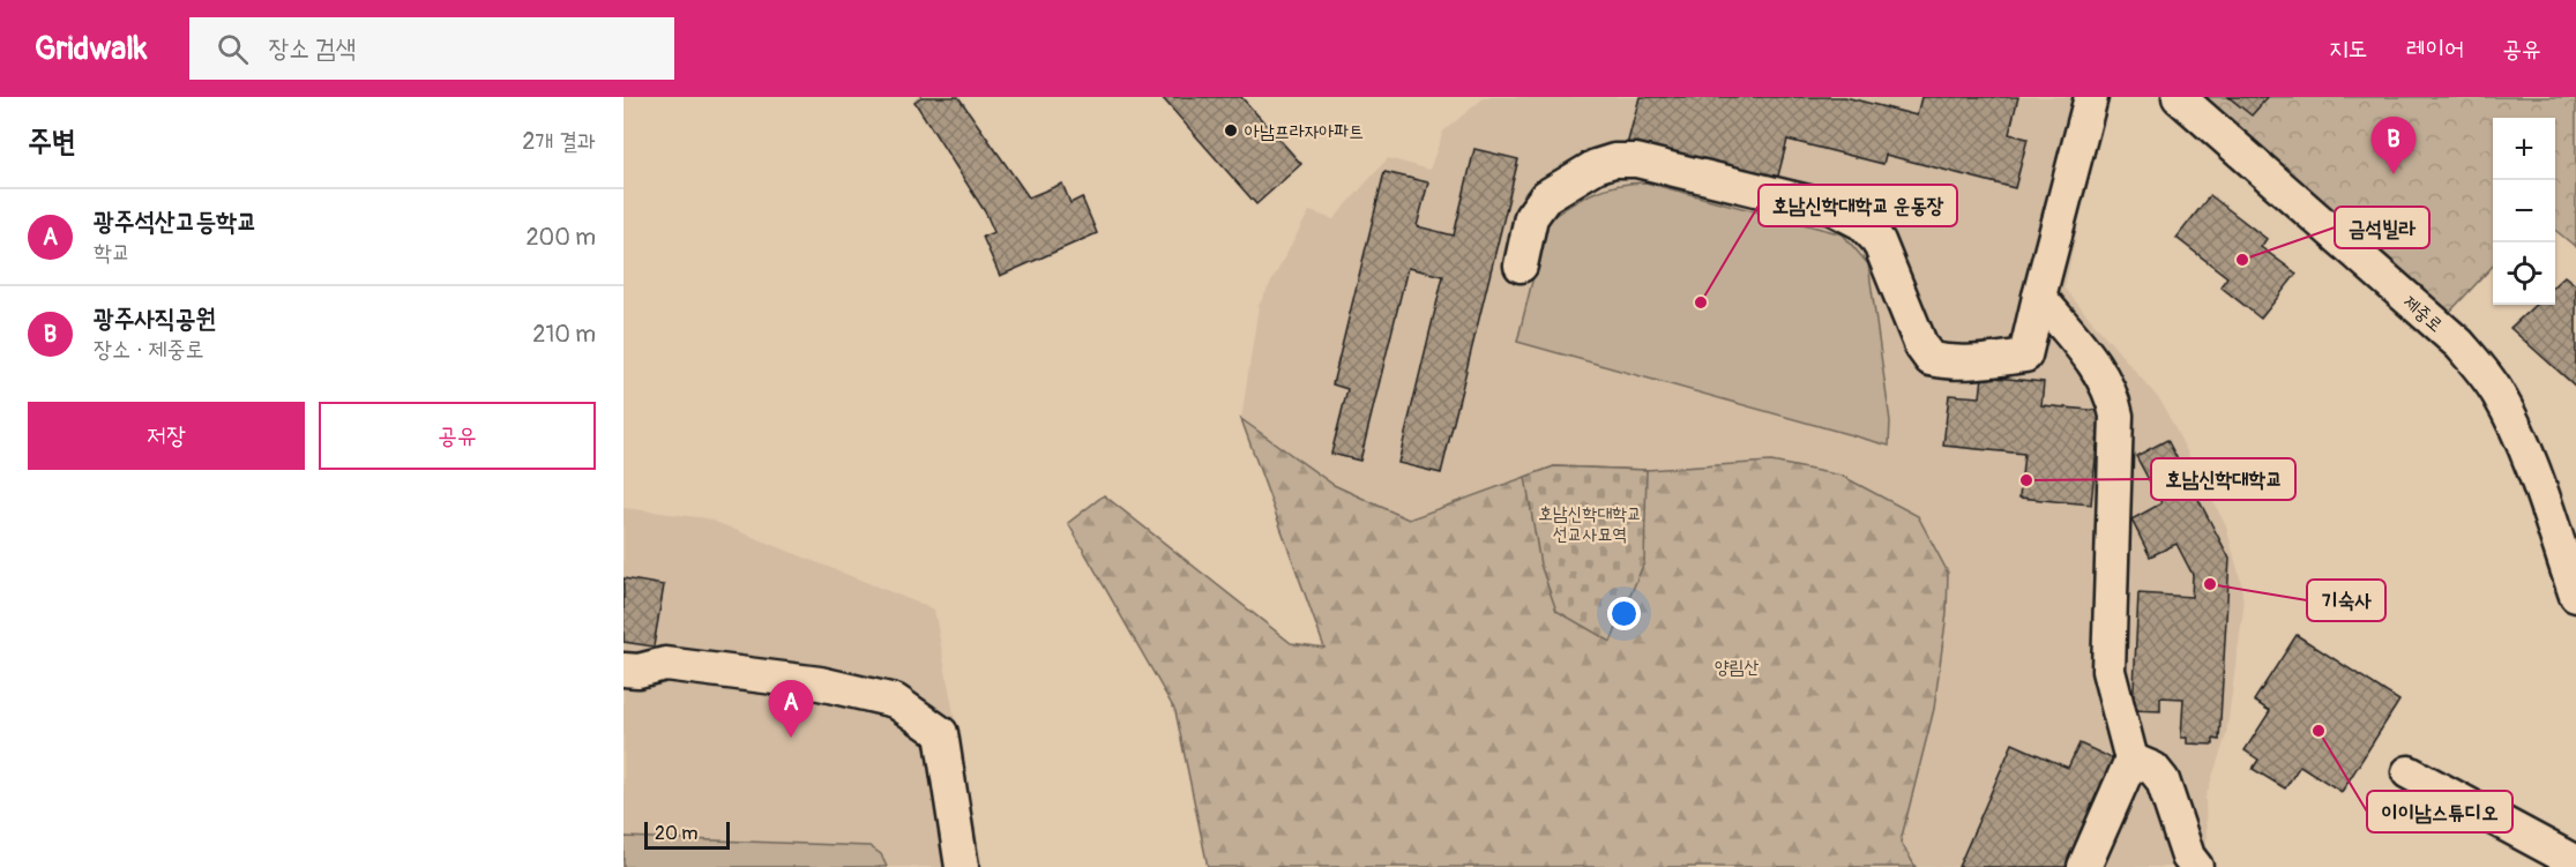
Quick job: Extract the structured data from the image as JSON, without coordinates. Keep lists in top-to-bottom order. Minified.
{"streets":{"street":["제중로"]},"parks":["호남신학대학교 선교사묘역","양림산"],"places":["아남프라자아파트","금석빌라","호남신학대학교 운동장","호남신학대학교","기숙사","이이남스튜디오"],"scale_bar":"20 m","page":{"header":"Gridwalk","search":"장소 검색","nav":["지도","레이어","공유"],"heading":["주변","2개 결과"],"pins":["B","A"],"map_buttons":["+","−"],"list":[{"mark":"A","name":"광주석산고등학교","note":"학교","value":"200 m"},{"mark":"B","name":"광주사직공원","note":"장소 · 제중로","value":"210 m"}],"buttons":["저장","공유"],"scale":"20 m"}}
